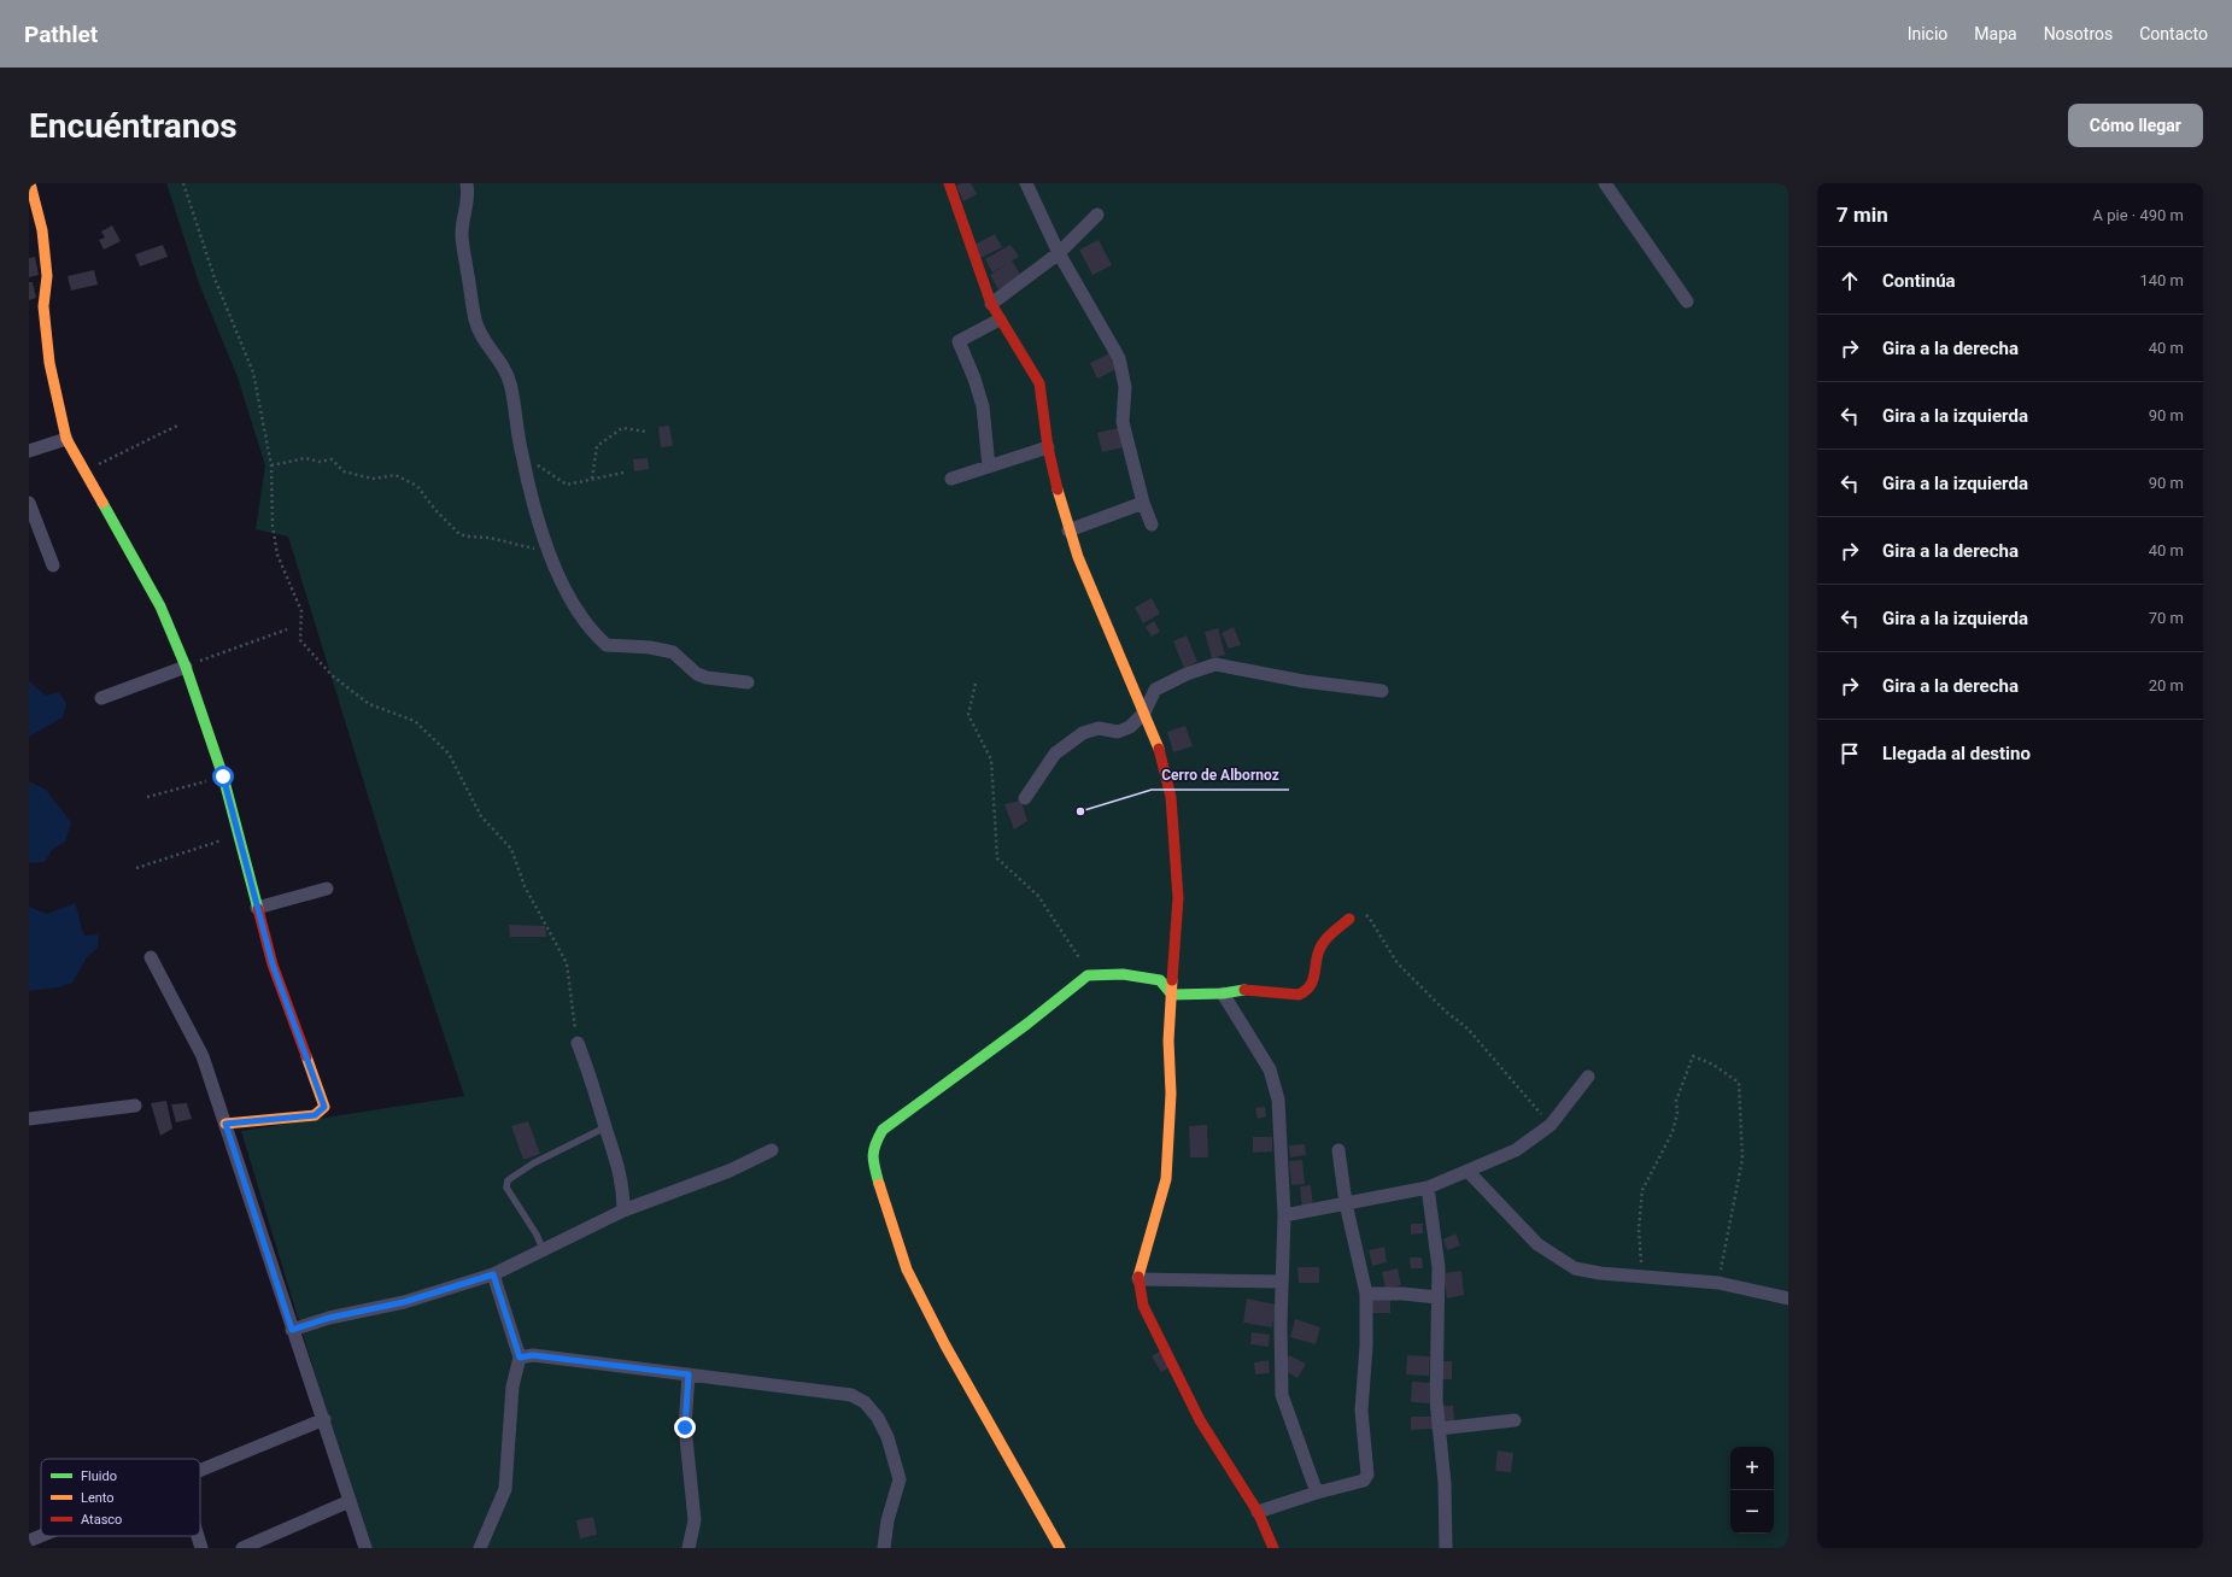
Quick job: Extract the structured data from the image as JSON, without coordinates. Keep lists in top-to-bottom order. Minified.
{"places":["Cerro de Albornoz"],"legend":["Fluido","Lento","Atasco"],"page":{"header":"Pathlet","nav":["Inicio","Mapa","Nosotros","Contacto"],"buttons":"Cómo llegar","title":"Encuéntranos","heading":["7 min","A pie · 490 m"],"list":[["Continúa","140 m"],["Gira a la derecha","40 m"],["Gira a la izquierda","90 m"],["Gira a la izquierda","90 m"],["Gira a la derecha","40 m"],["Gira a la izquierda","70 m"],["Gira a la derecha","20 m"],"Llegada al destino"],"map_buttons":["+","−"]}}
